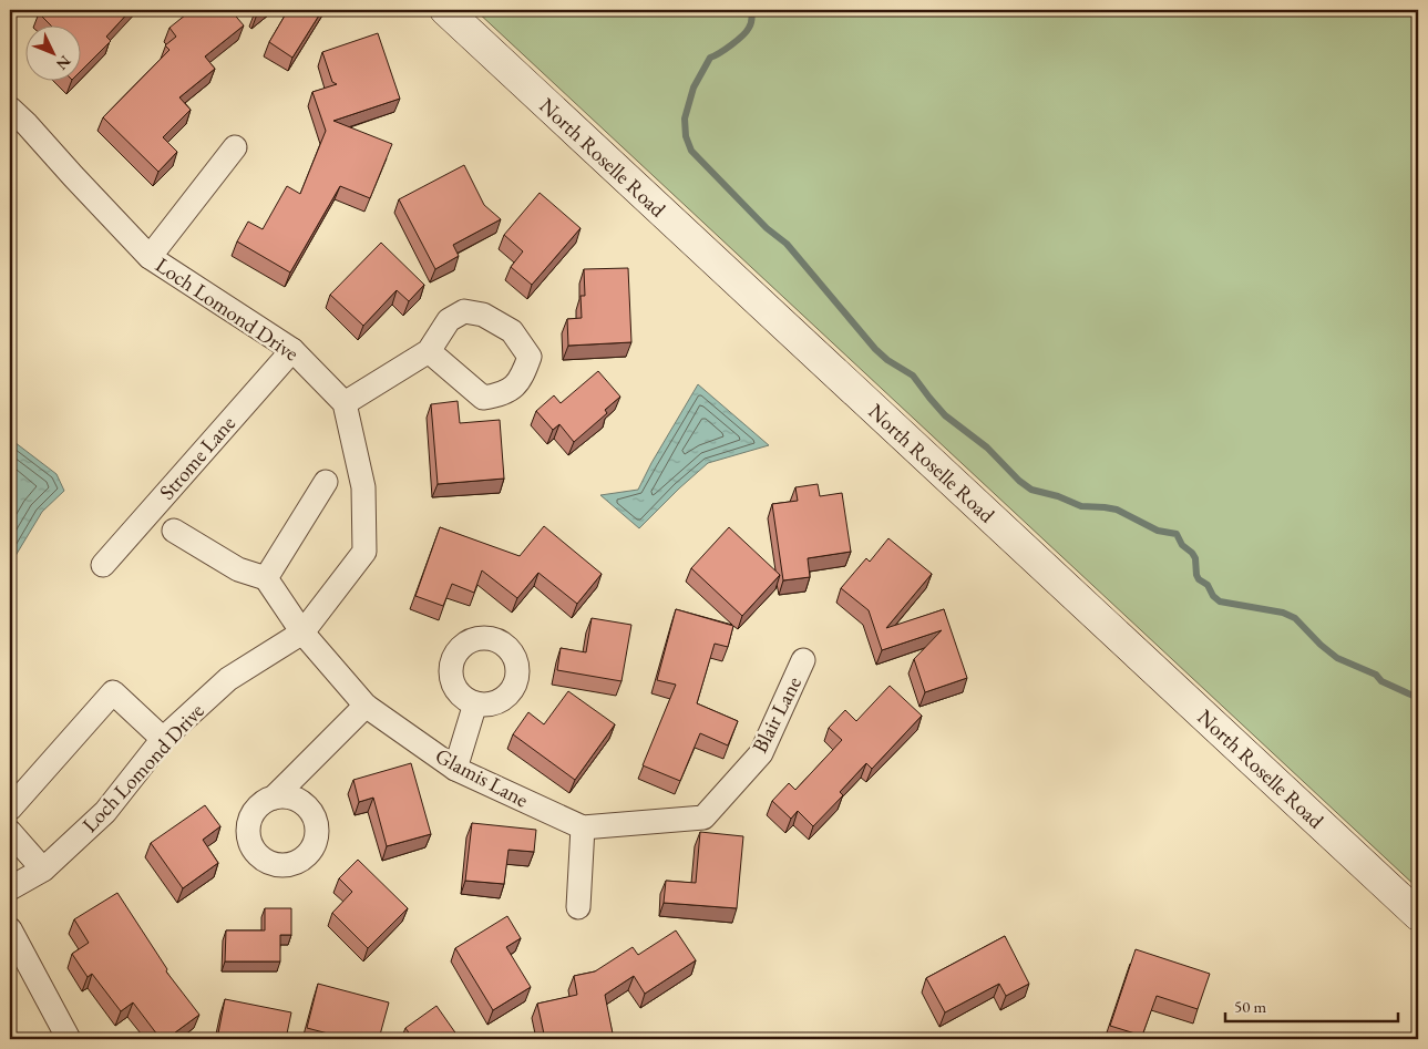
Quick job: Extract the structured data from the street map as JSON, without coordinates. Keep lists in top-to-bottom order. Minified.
{"streets":{"main road":["North Roselle Road"],"street":["Loch Lomond Drive","Strome Lane","Blair Lane","Glamis Lane"]},"crossings":[["Loch Lomond Drive","Strome Lane"],["Loch Lomond Drive","Glamis Lane"],["Blair Lane","Glamis Lane"]],"scale_bar":"50 m","north":"bottom right"}
